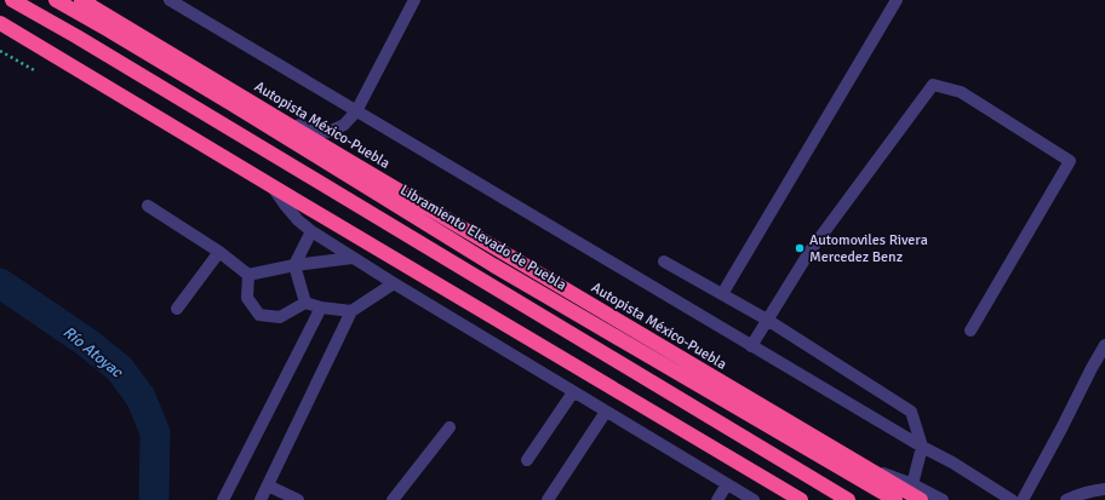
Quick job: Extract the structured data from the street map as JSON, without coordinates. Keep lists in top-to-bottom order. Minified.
{"streets":{"highway":["Autopista México-Puebla","Libramiento Elevado de Puebla"]},"water":["Río Atoyac"],"places":["Automoviles Rivera Mercedez Benz"]}
